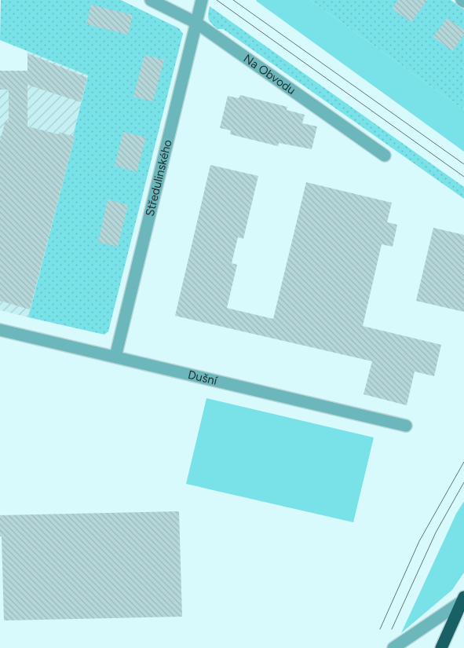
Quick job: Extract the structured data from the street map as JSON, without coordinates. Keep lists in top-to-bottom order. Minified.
{"streets":{"street":["Na Obvodu","Středulinského","Dušní"]},"crossings":[["Na Obvodu","Středulinského"],["Středulinského","Dušní"]]}
